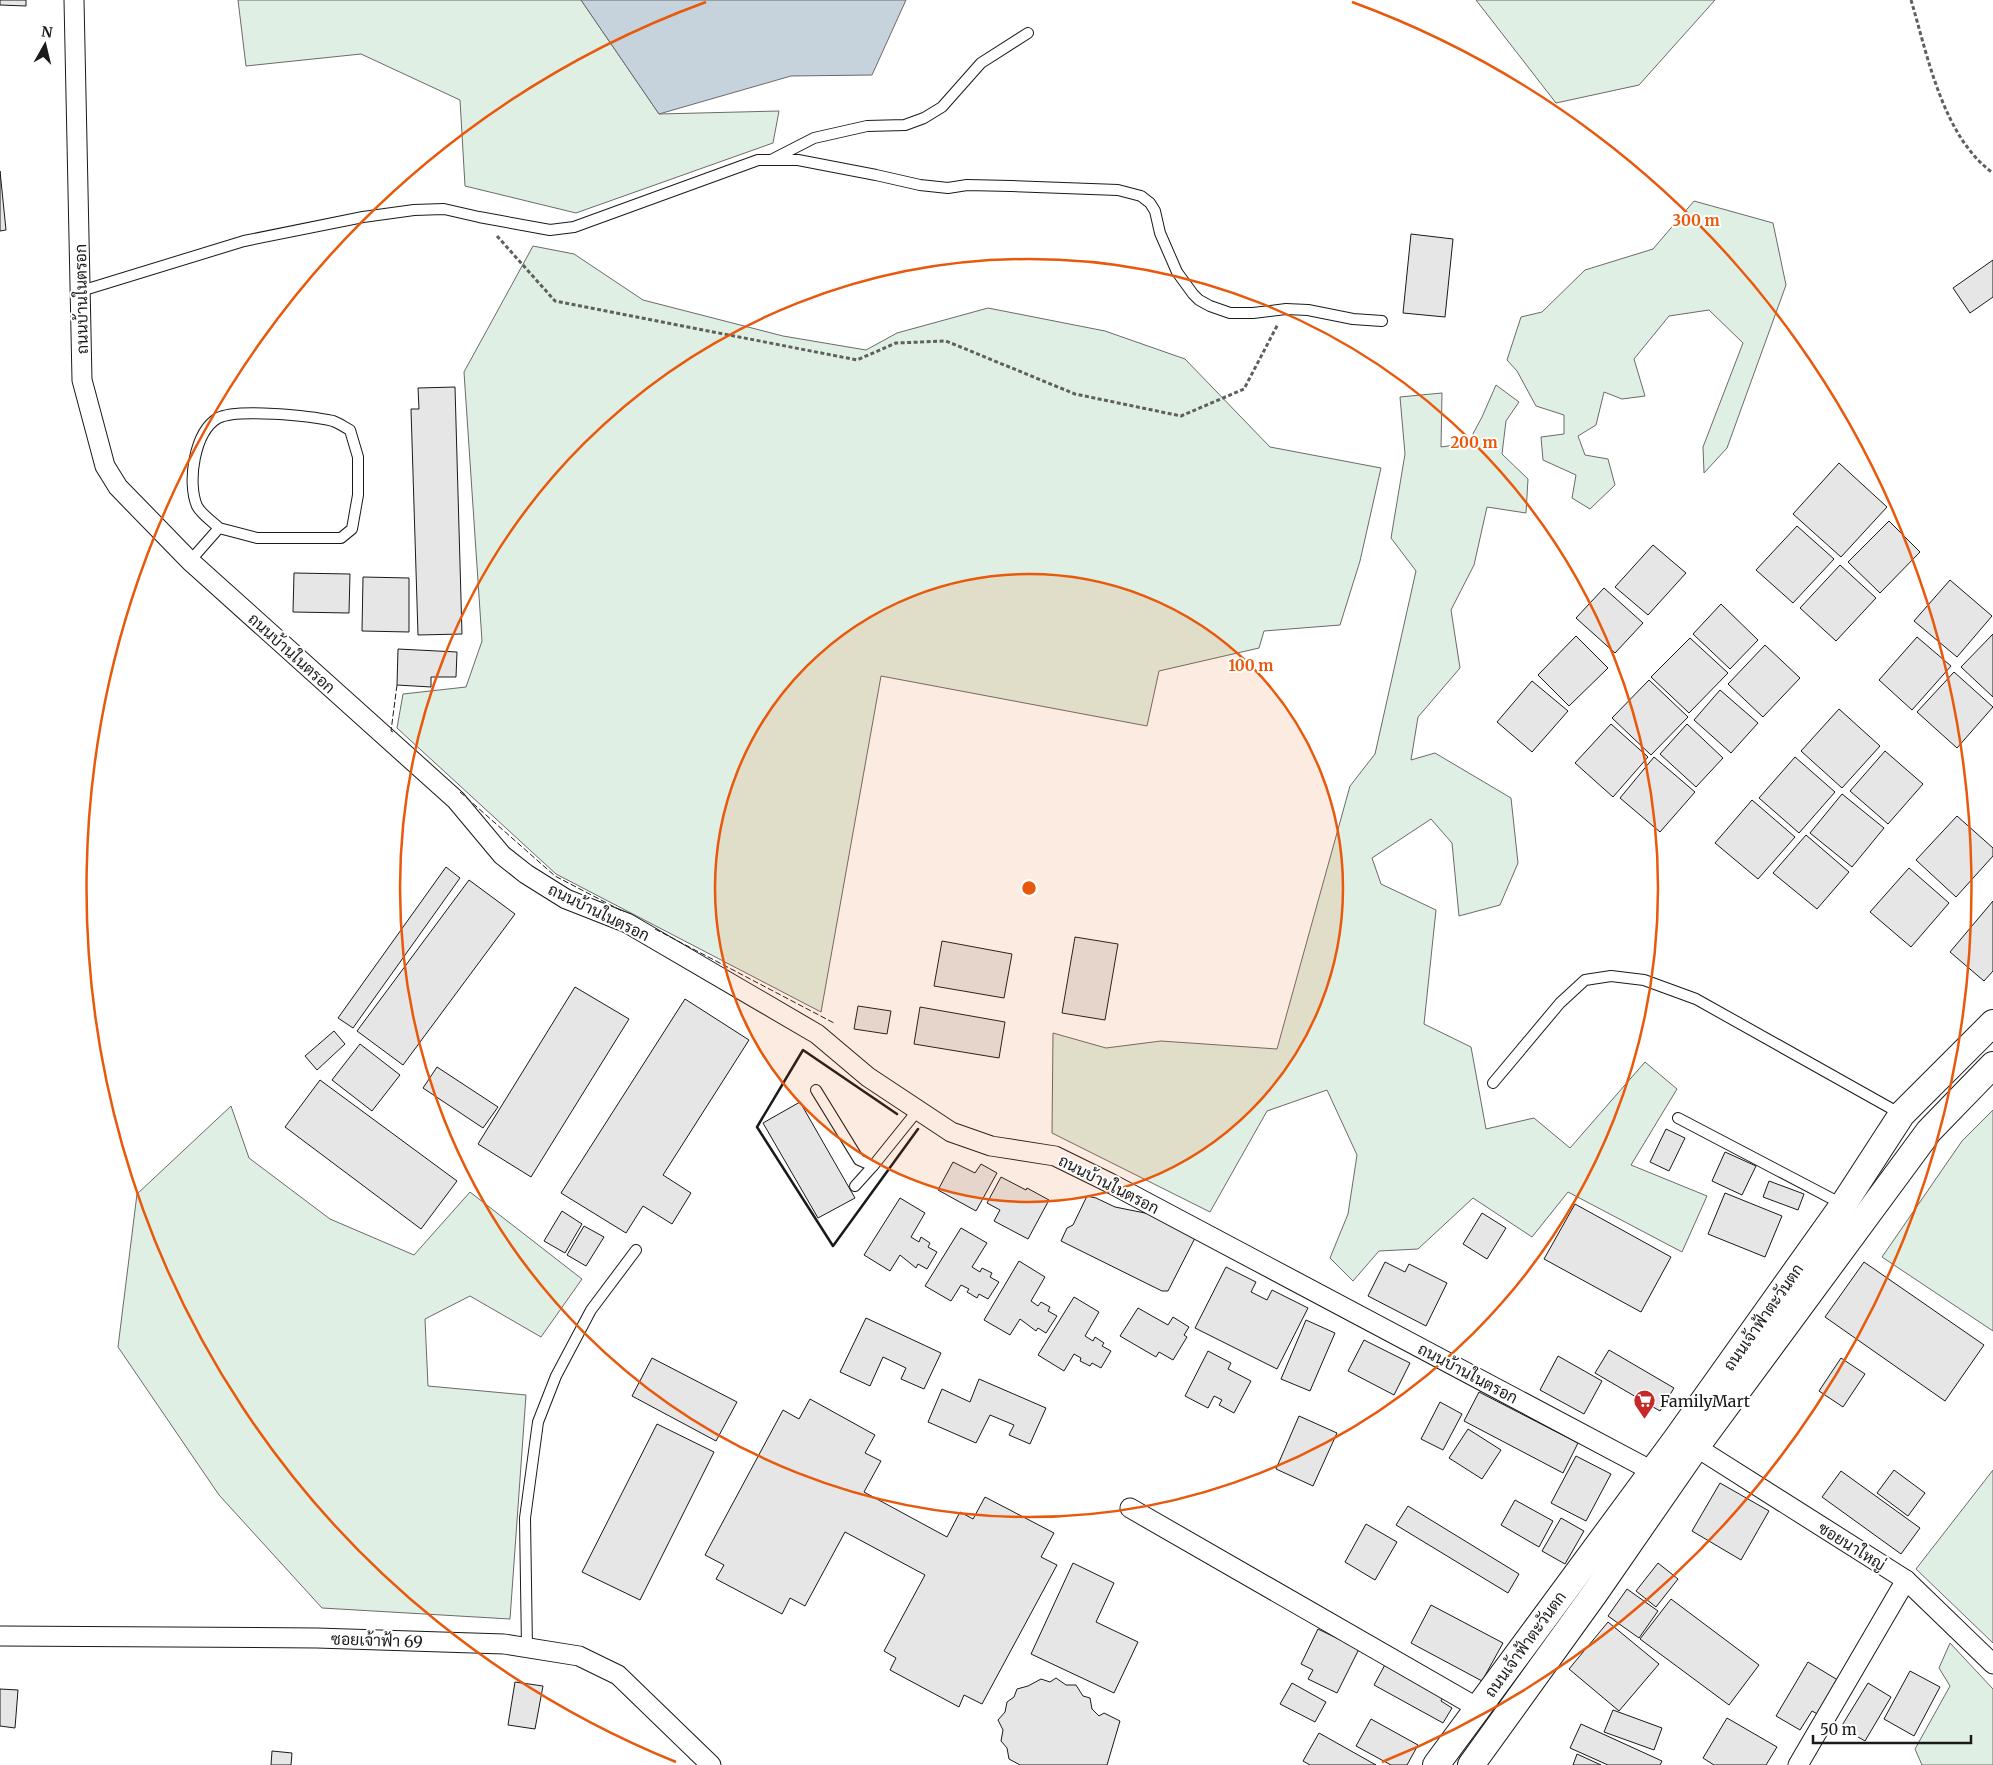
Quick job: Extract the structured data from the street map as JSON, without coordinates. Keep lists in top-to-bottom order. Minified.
{"streets":{"main road":["ถนนเจ้าฟ้าตะวันตก"],"street":["ถนนบ้านในตรอก","ซอยนาใหญ่","ซอยเจ้าฟ้า 69"]},"crossings":[["ถนนบ้านในตรอก","ถนนเจ้าฟ้าตะวันตก"],["ถนนเจ้าฟ้าตะวันตก","ซอยนาใหญ่"]],"places":{"supermarket":["FamilyMart"]},"scale_bar":"50 m","north":"top","rings":["300 m","200 m","100 m"]}
